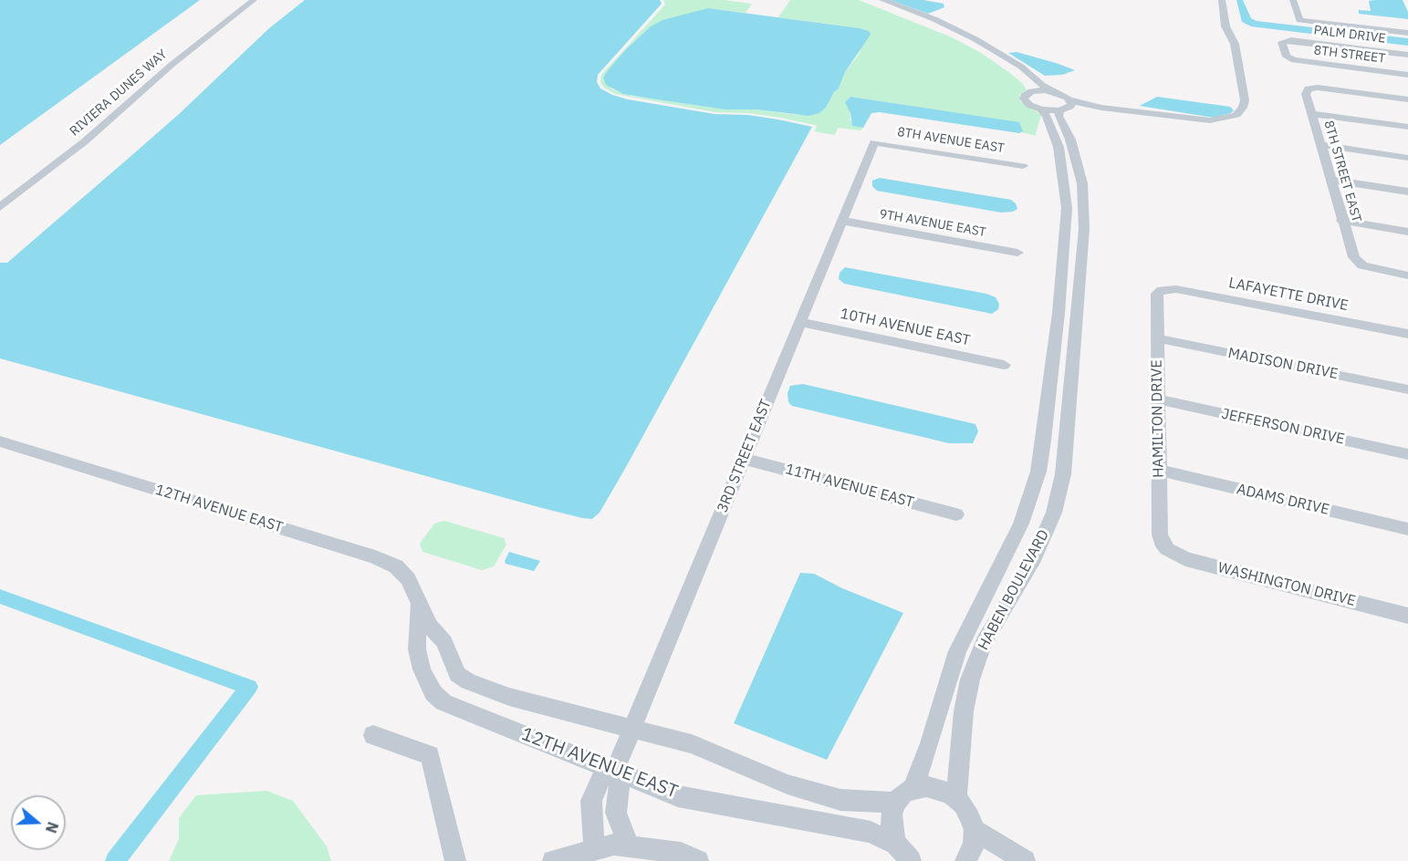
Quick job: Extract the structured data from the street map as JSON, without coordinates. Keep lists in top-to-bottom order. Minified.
{"streets":{"street":["PALM DRIVE","8TH STREET","RIVIERA DUNES WAY","8TH AVENUE EAST","8TH STREET EAST","9TH AVENUE EAST","LAFAYETTE DRIVE","10TH AVENUE EAST","MADISON DRIVE","HAMILTON DRIVE","JEFFERSON DRIVE","3RD STREET EAST","11TH AVENUE EAST","ADAMS DRIVE","12TH AVENUE EAST","WASHINGTON DRIVE","HABEN BOULEVARD"]},"crossings":[["PALM DRIVE","8TH STREET"],["8TH AVENUE EAST","3RD STREET EAST"],["9TH AVENUE EAST","3RD STREET EAST"],["LAFAYETTE DRIVE","HAMILTON DRIVE"],["10TH AVENUE EAST","3RD STREET EAST"],["MADISON DRIVE","HAMILTON DRIVE"],["HAMILTON DRIVE","JEFFERSON DRIVE"],["HAMILTON DRIVE","ADAMS DRIVE"],["HAMILTON DRIVE","WASHINGTON DRIVE"],["3RD STREET EAST","11TH AVENUE EAST"],["3RD STREET EAST","12TH AVENUE EAST"]],"north":"right"}
